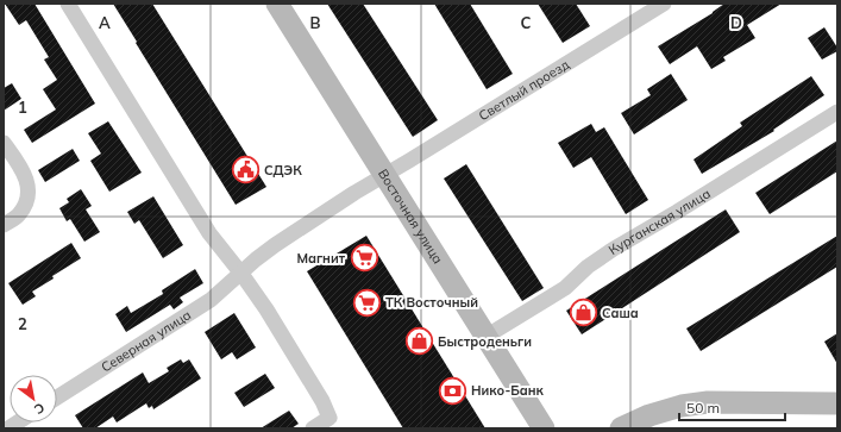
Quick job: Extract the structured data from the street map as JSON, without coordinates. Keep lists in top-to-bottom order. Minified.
{"streets":{"main road":["Восточная улица"],"street":["Светлый проезд","Курганская улица","Северная улица"]},"crossings":[["Светлый проезд","Восточная улица"],["Светлый проезд","Северная улица"],["Восточная улица","Курганская улица"]],"places":{"public building":["СДЭК"],"supermarket":["Магнит","ТК Восточный"],"shop":["Саша","Быстроденьги"],"bank":["Нико-Банк"]},"scale_bar":"50 m","north":"bottom right","grid":{"columns":["A","B","C","D"],"rows":["1","2"]}}
